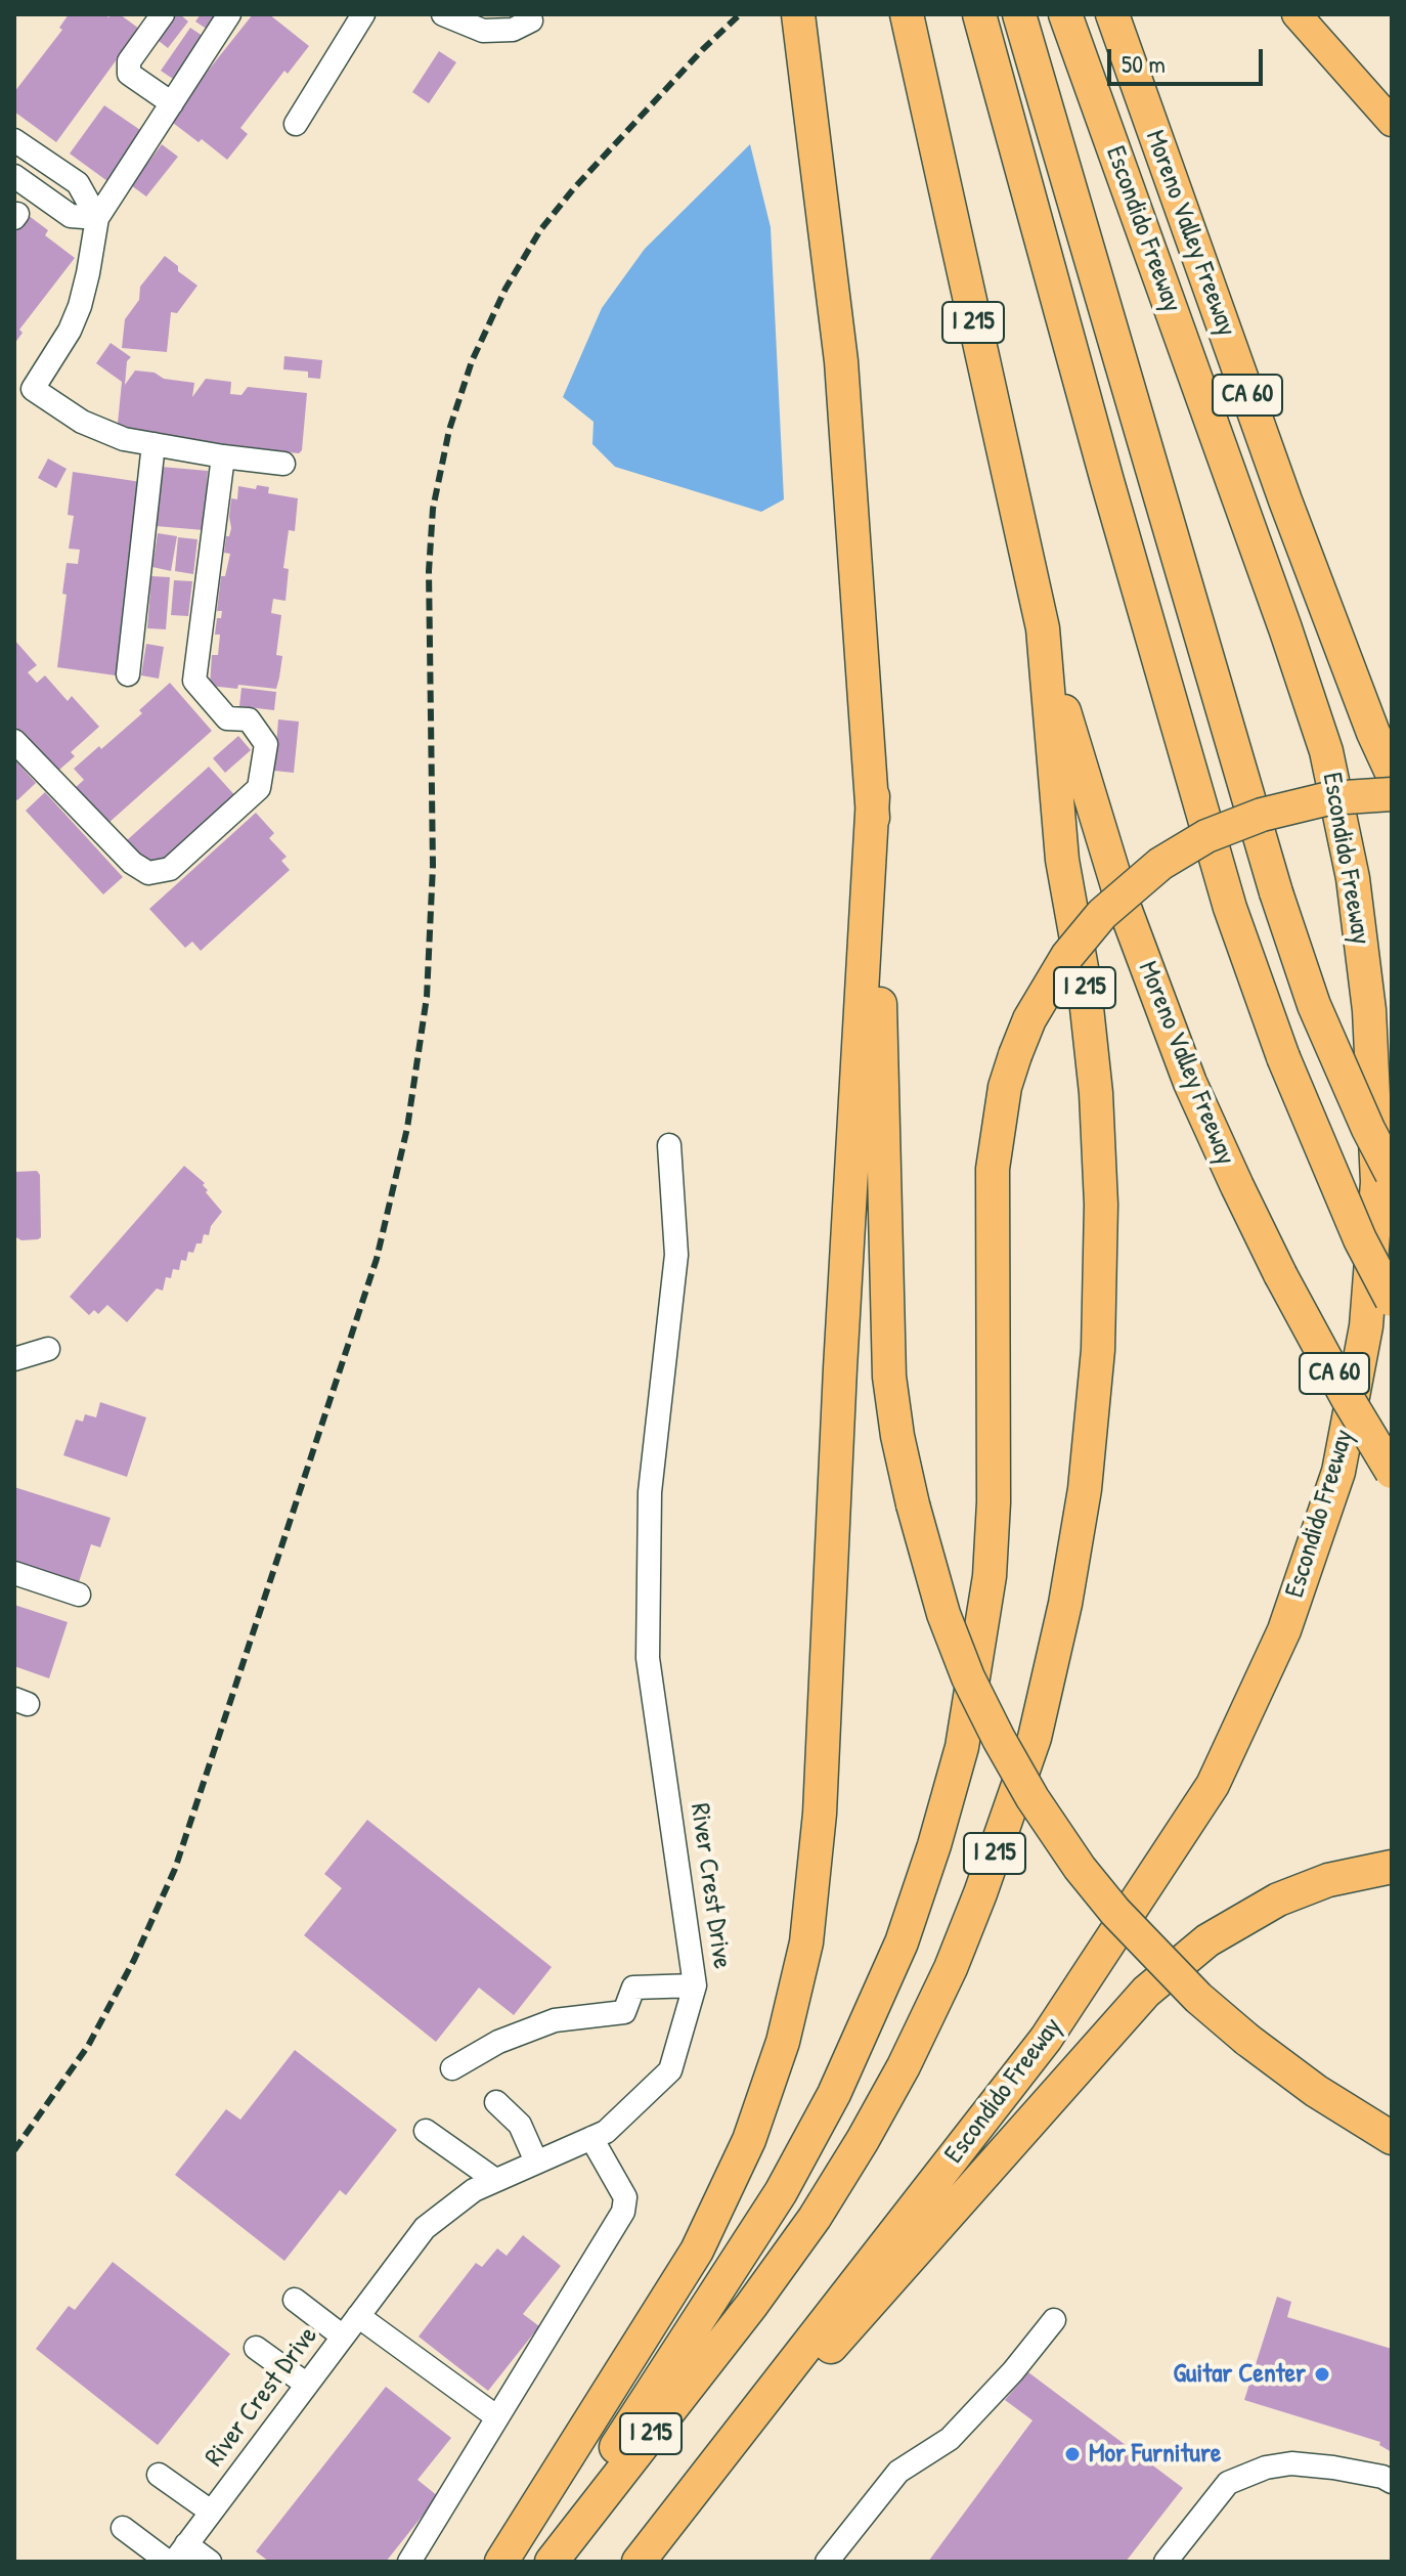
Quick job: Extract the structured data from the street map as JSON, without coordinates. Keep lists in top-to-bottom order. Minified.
{"streets":{"highway":["Escondido Freeway","Moreno Valley Freeway","I 215","CA 60"],"street":["River Crest Drive"]},"crossings":[["Moreno Valley Freeway","I 215"]],"places":["Guitar Center","Mor Furniture"],"scale_bar":"50 m"}
